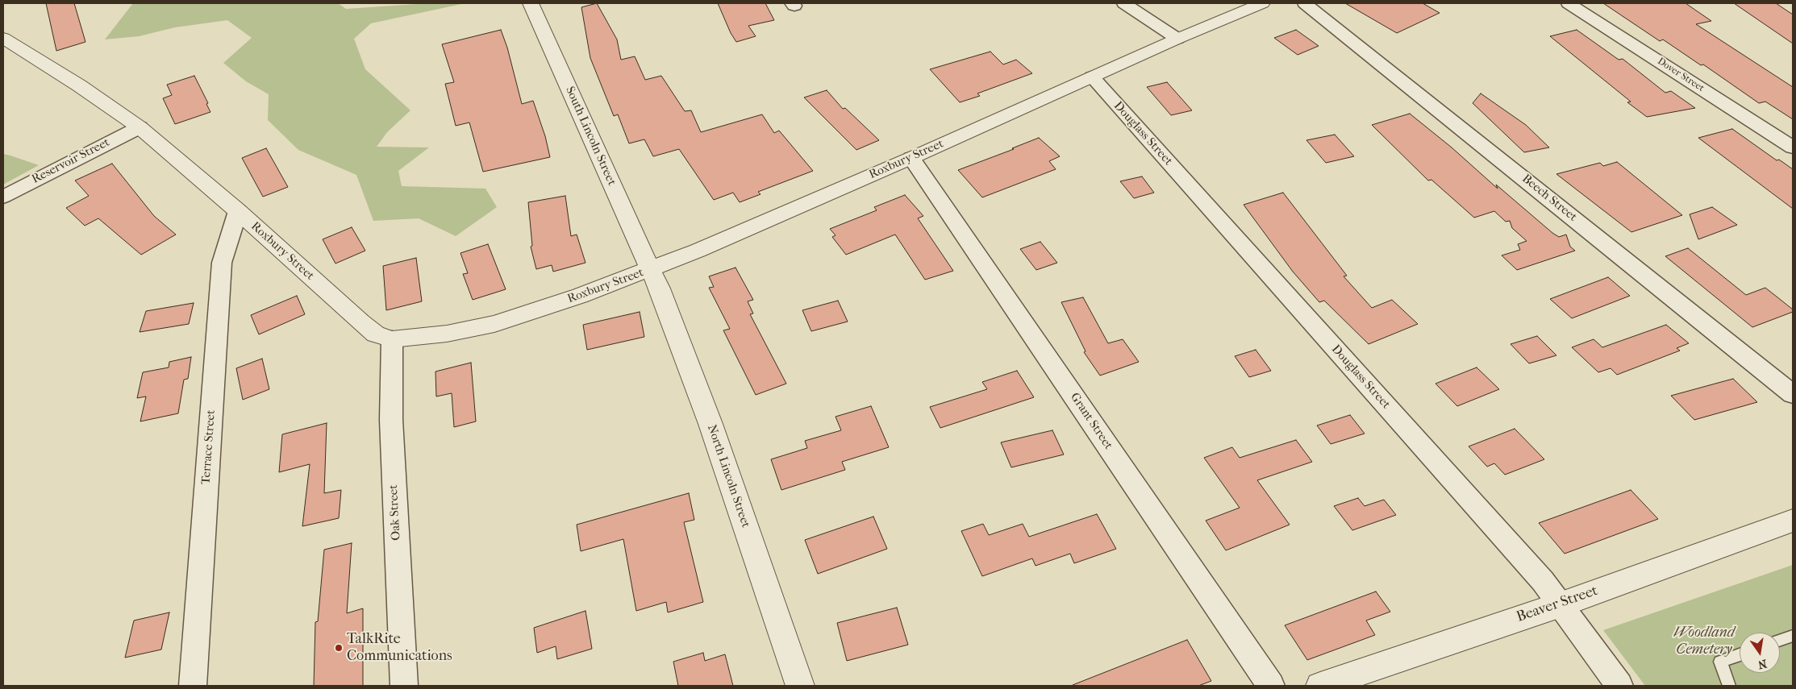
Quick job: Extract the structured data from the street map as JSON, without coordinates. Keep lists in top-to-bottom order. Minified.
{"streets":{"street":["Dover Street","Douglass Street","South Lincoln Street","Roxbury Street","Reservoir Street","Beech Street","Grant Street","Terrace Street","North Lincoln Street","Oak Street","Beaver Street"]},"crossings":[["Douglass Street","Roxbury Street"],["Douglass Street","Beaver Street"],["South Lincoln Street","Roxbury Street"],["South Lincoln Street","North Lincoln Street"],["Roxbury Street","Reservoir Street"],["Roxbury Street","Grant Street"],["Roxbury Street","Terrace Street"],["Roxbury Street","North Lincoln Street"],["Roxbury Street","Oak Street"]],"parks":["Woodland Cemetery"],"places":["TalkRite Communications"],"north":"bottom"}
